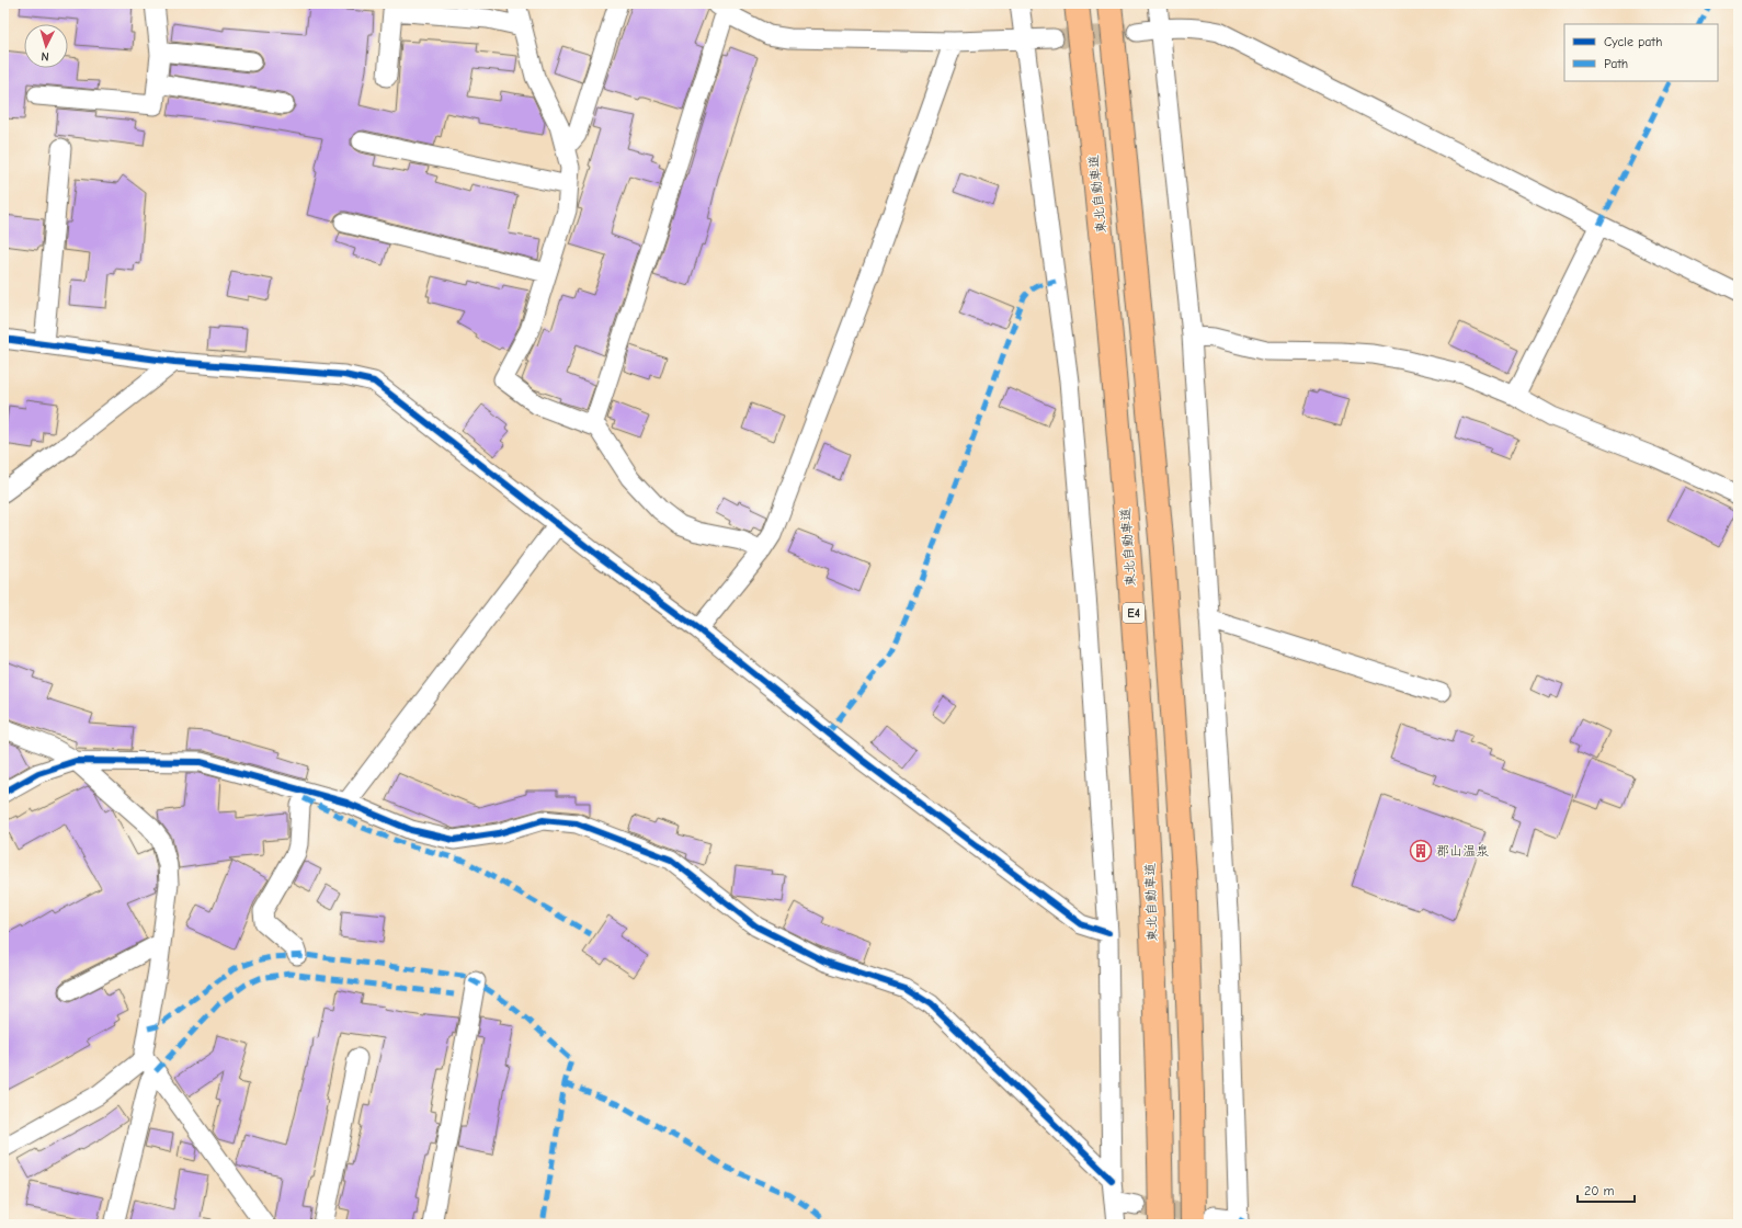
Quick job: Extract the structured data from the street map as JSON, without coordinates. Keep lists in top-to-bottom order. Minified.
{"streets":{"highway":["東北自動車道","E4"]},"places":{"building":["郡山温泉"]},"legend":["Cycle path","Path"],"scale_bar":"20 m","north":"bottom"}
